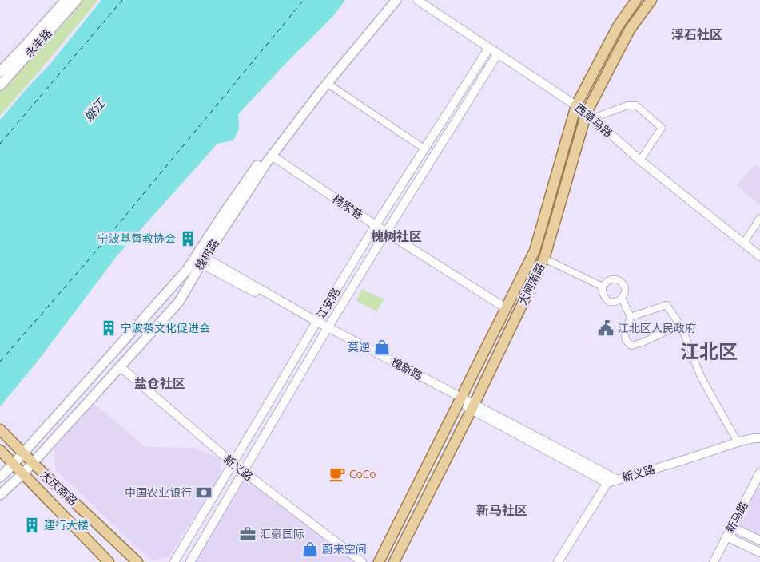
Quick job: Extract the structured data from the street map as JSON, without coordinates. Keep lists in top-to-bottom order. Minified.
{"streets":{"main road":["永丰路","槐树路","大闸南路","大庆南路"],"street":["西草马路","杨家巷","江安路","槐新路","新义路","新马路"]},"crossings":[["西草马路","大闸南路"],["西草马路","江安路"],["杨家巷","槐树路"],["杨家巷","大闸南路"],["杨家巷","江安路"],["槐树路","槐新路"],["槐树路","新义路"],["槐树路","大庆南路"],["大闸南路","槐新路"],["江安路","槐新路"],["江安路","新义路"],["槐新路","新义路"]],"districts":["浮石社区","槐树社区","江北区","盐仓社区","新马社区"],"water":["姚江"],"places":{"building":["宁波基督教协会","宁波茶文化促进会","建行大楼"],"public building":["江北区人民政府"],"shop":["莫逆","蔚来空间"],"cafe":["CoCo"],"bank":["中国农业银行"],"office":["汇豪国际"]}}
